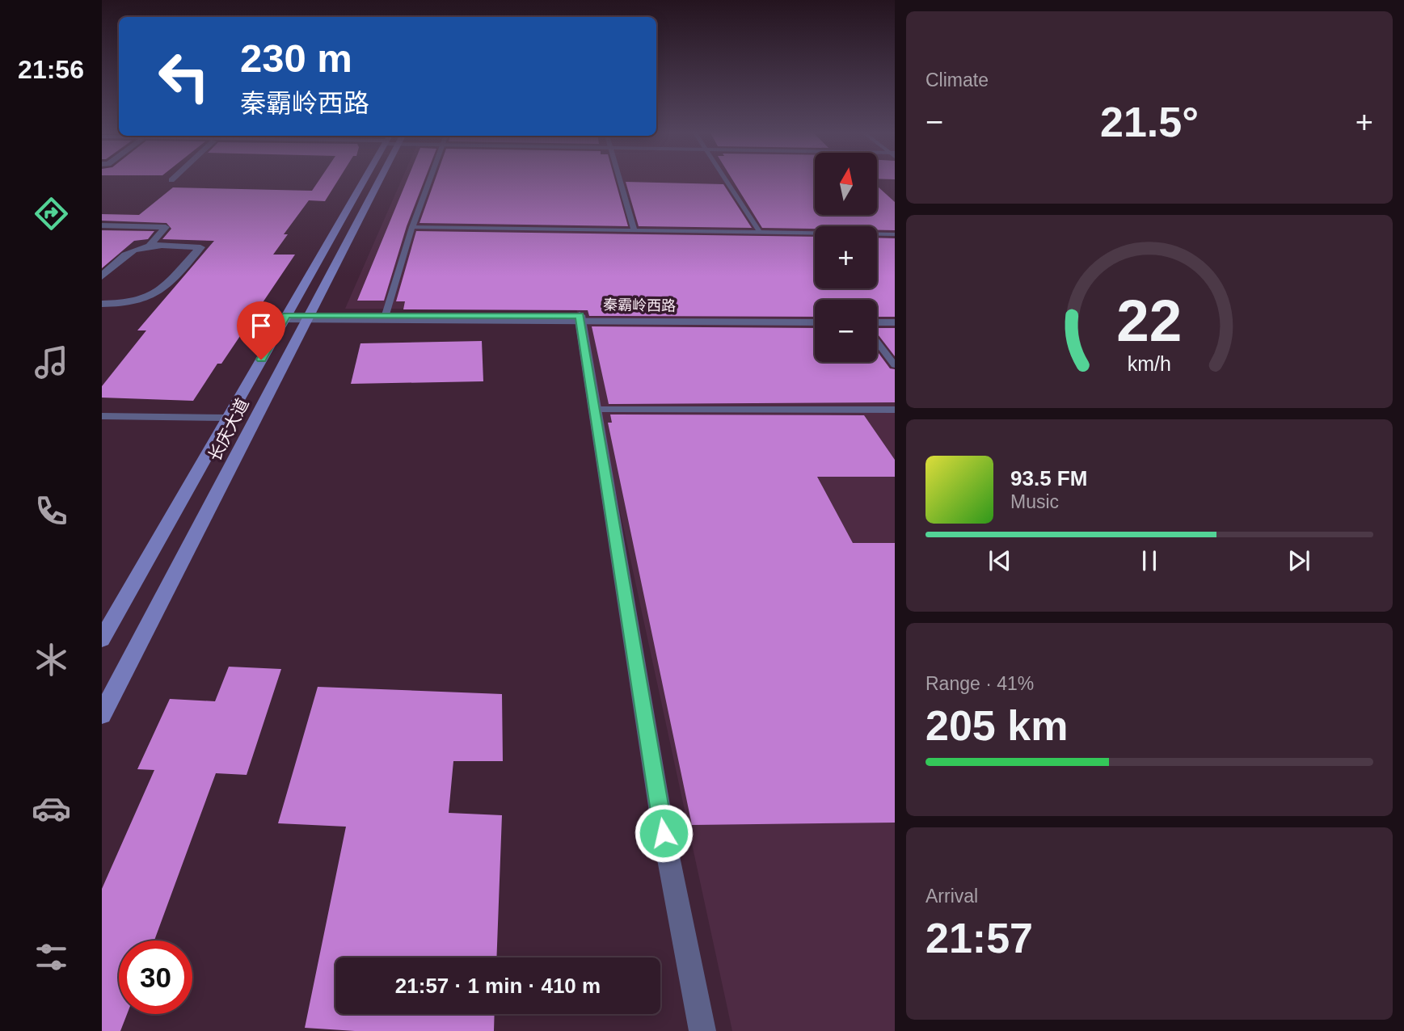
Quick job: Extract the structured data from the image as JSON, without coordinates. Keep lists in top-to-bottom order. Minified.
{"streets":{"main road":["长庆大道"],"street":["秦霸岭西路"]},"crossings":[["秦霸岭西路","长庆大道"]],"north":"top","page":{"tabs":"21:56","tile":["Climate",["Range · 41%","205 km"],["Arrival","21:57"]],"turn":["230 m","秦霸岭西路"],"heat":["−","21.5°","+"],"map_buttons":["+","−"],"song":["93.5 FM","Music"],"limit":"30","trip":"21:57 · 1 min · 410 m","gauge":["22","km/h"]}}
